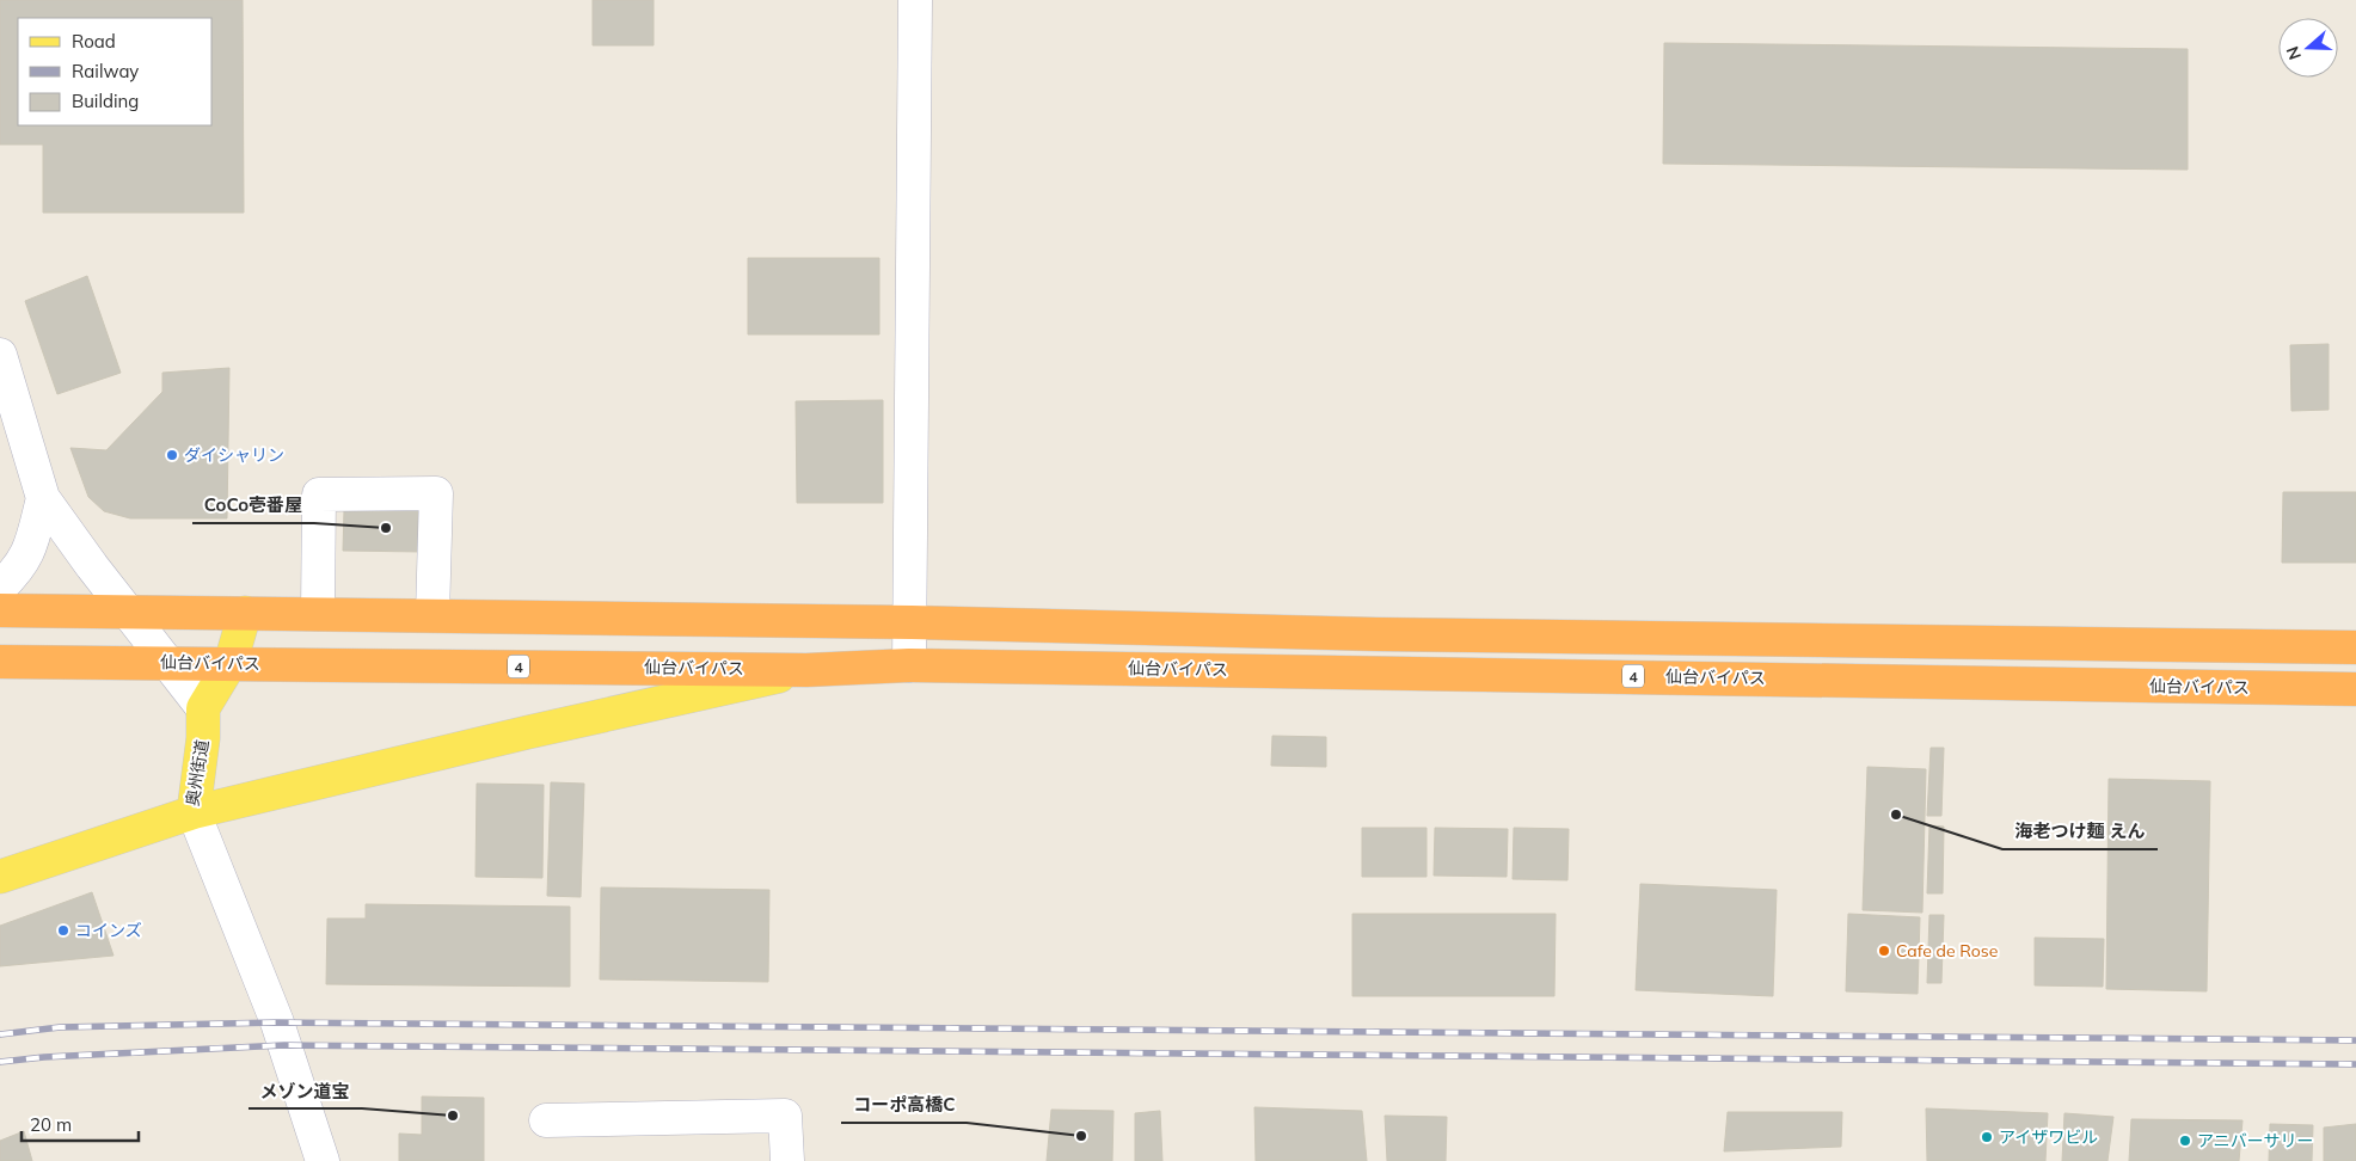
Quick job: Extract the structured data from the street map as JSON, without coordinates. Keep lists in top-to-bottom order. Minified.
{"streets":{"highway":["仙台バイパス","4"],"main road":["奥州街道"]},"places":["ダイシャリン","CoCo壱番屋","海老つけ麺 えん","コインズ","Cafe de Rose","メゾン道宝","コーポ高橋C","アイザワビル","アニバーサリー"],"legend":["Road","Railway","Building"],"scale_bar":"20 m","north":"left"}
